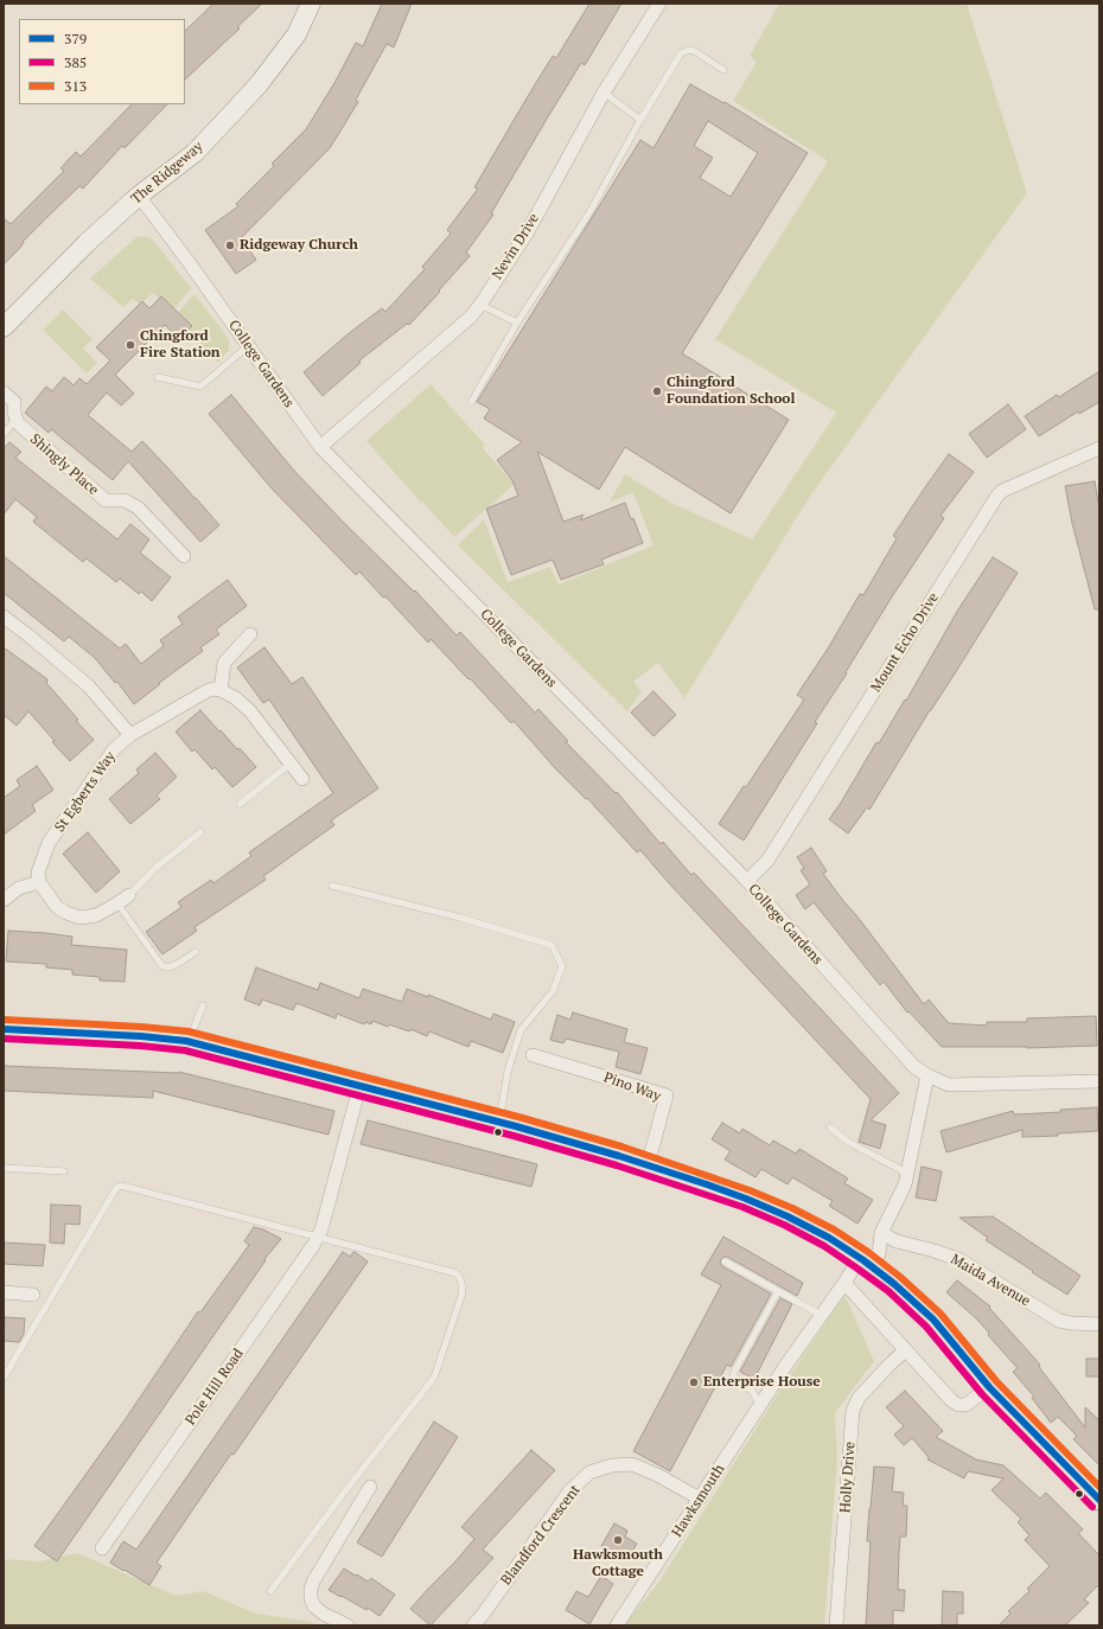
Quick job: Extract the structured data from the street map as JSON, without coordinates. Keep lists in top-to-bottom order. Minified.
{"streets":{"main road":["The Ridgeway"],"street":["Nevin Drive","College Gardens","Shingly Place","Mount Echo Drive","St Egberts Way","Pino Way","Maida Avenue","Pole Hill Road","Holly Drive","Hawksmouth","Blandford Crescent"]},"crossings":[["The Ridgeway","College Gardens"],["Nevin Drive","College Gardens"],["College Gardens","Mount Echo Drive"],["Hawksmouth","Blandford Crescent"]],"places":["Ridgeway Church","Chingford Fire Station","Chingford Foundation School","Enterprise House","Hawksmouth Cottage"],"lines":["transit line 313","transit line 379","transit line 385"],"legend":["379","385","313"]}
